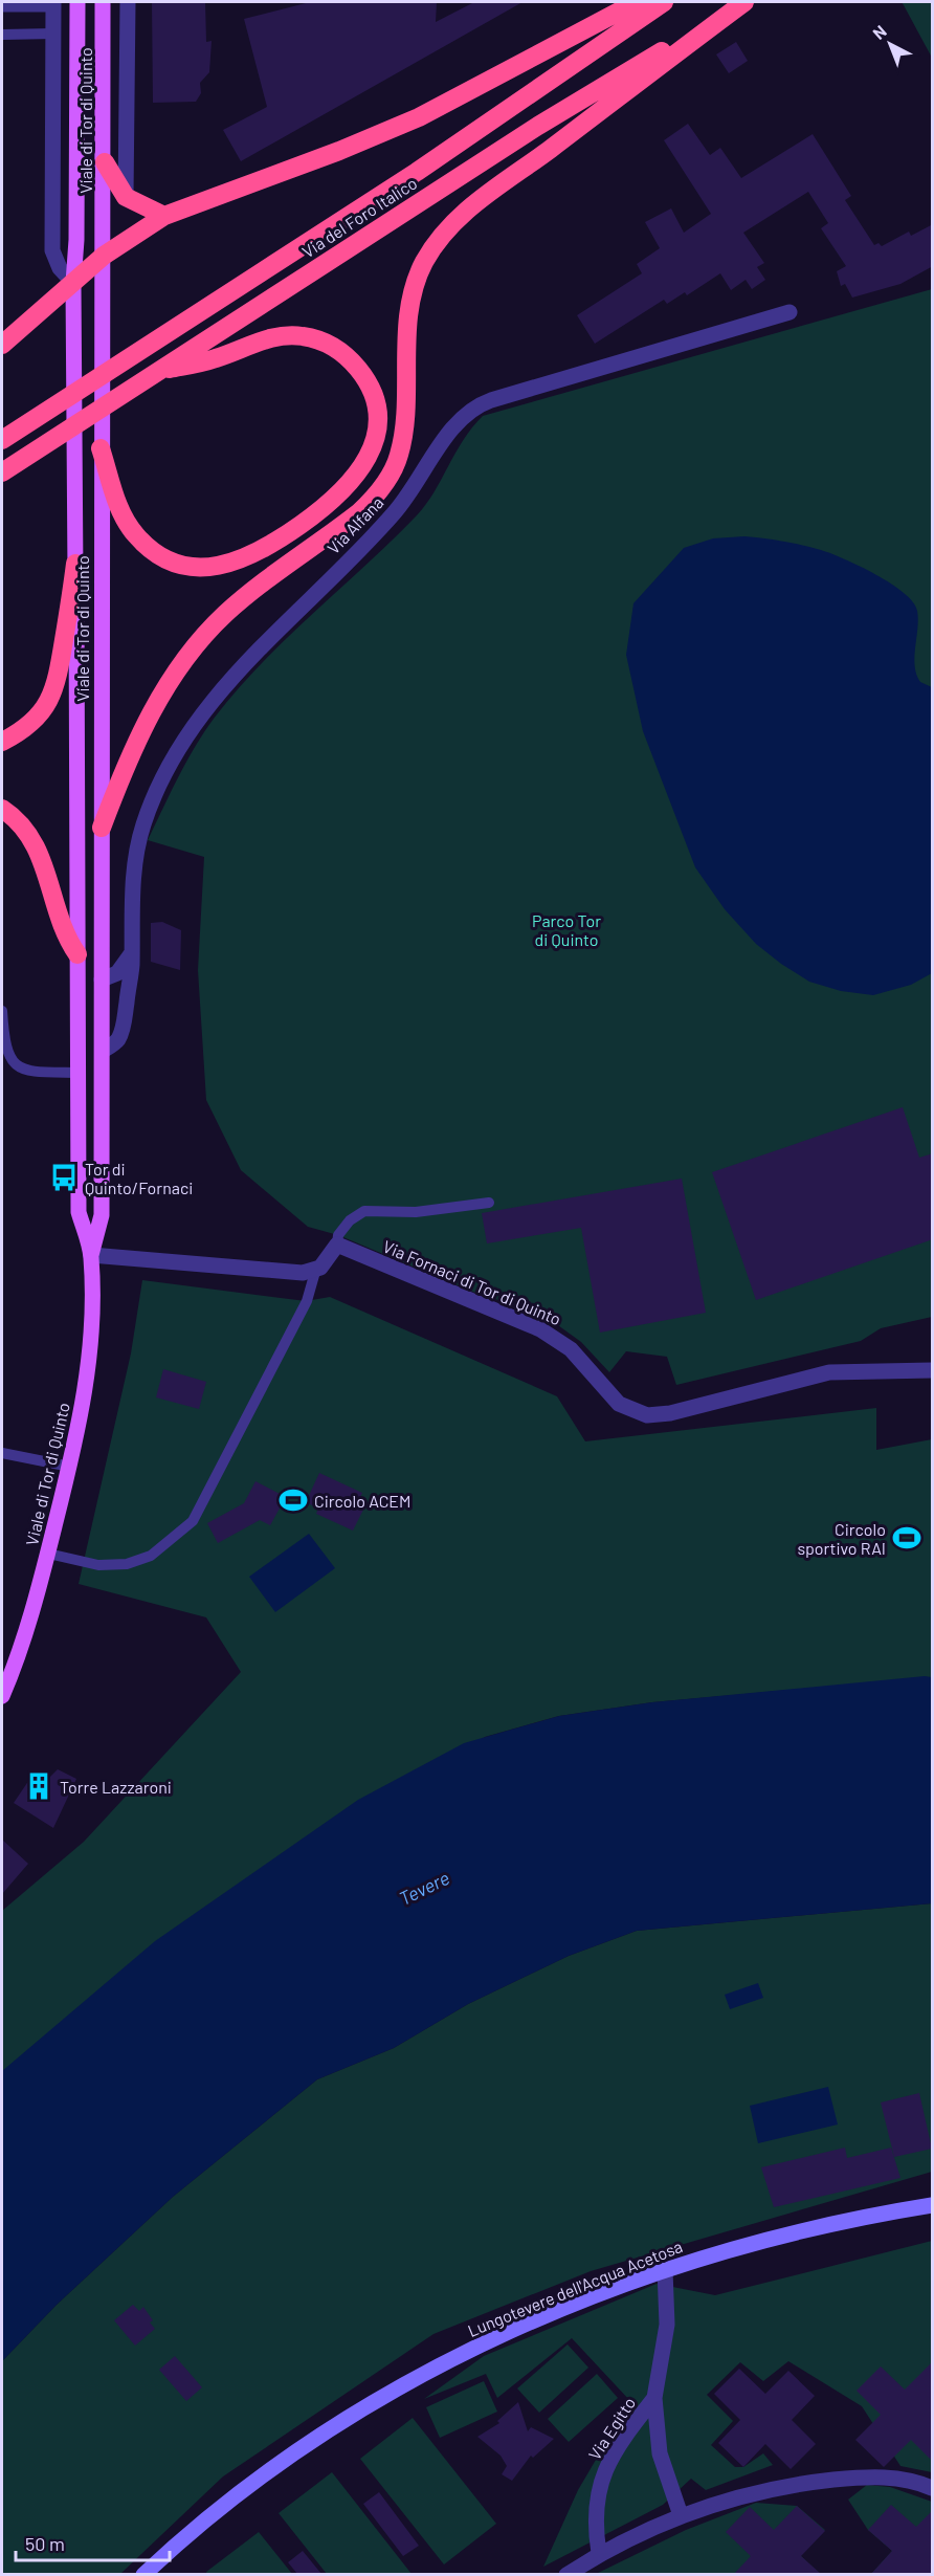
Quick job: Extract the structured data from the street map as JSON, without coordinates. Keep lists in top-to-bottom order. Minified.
{"streets":{"highway":["Via del Foro Italico"],"main road":["Viale di Tor di Quinto","Lungotevere dell'Acqua Acetosa"],"street":["Via Alfana","Via Fornaci di Tor di Quinto","Via Egitto"]},"crossings":[["Viale di Tor di Quinto","Via Alfana"],["Lungotevere dell'Acqua Acetosa","Via Egitto"]],"water":["Tevere"],"parks":["Parco Tor di Quinto"],"places":{"bus stop":["Tor di Quinto/Fornaci"],"sports":["Circolo ACEM","Circolo sportivo RAI"],"building":["Torre Lazzaroni"]},"scale_bar":"50 m","north":"top left"}
